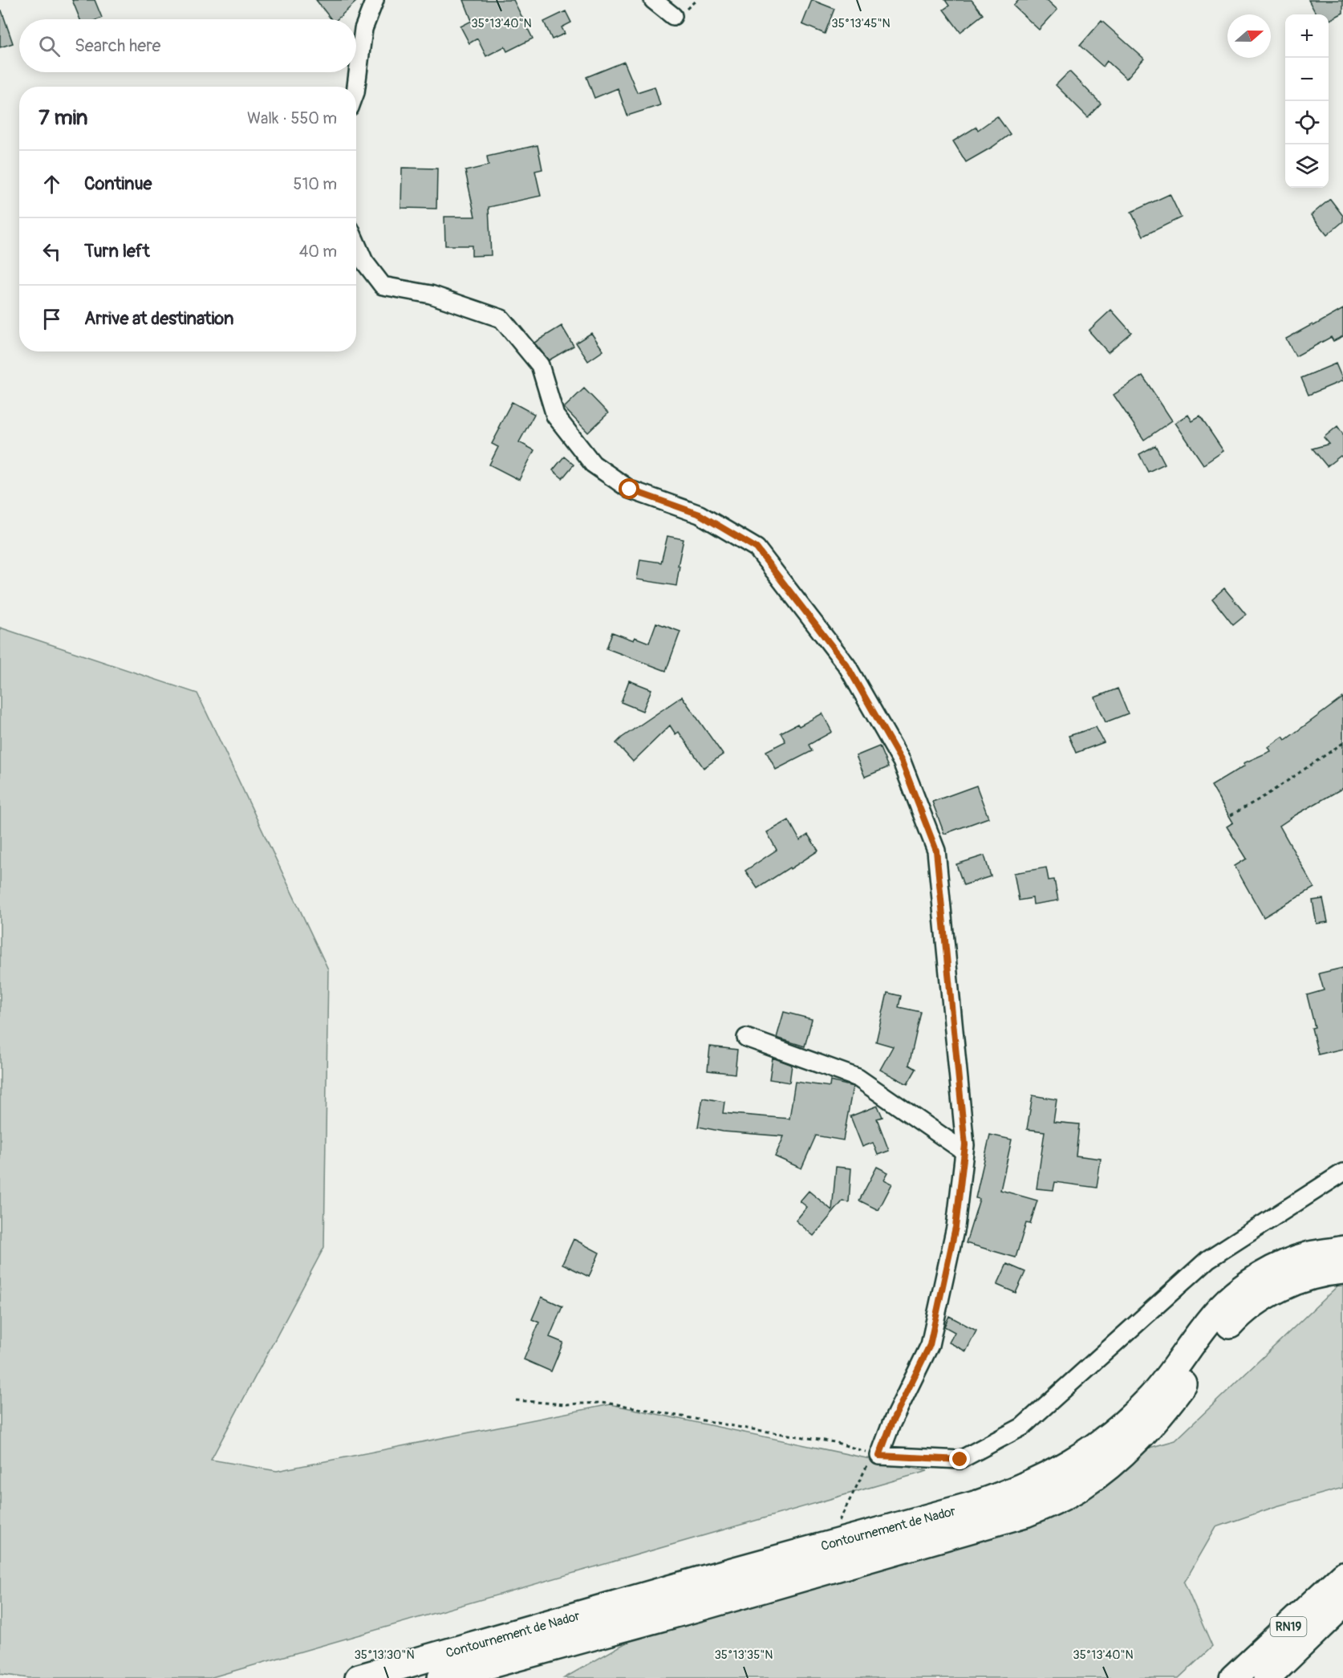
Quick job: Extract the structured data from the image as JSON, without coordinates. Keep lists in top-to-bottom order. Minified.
{"streets":{"highway":["Contournement de Nador","RN19"]},"north":"right","page":{"map_buttons":["+","−"],"search":"Search here","heading":["7 min","Walk · 550 m"],"list":[["Continue","510 m"],["Turn left","40 m"],"Arrive at destination"]},"coordinates":["35°13'40\"N","35°13'45\"N","35°13'30\"N","35°13'35\"N"]}
